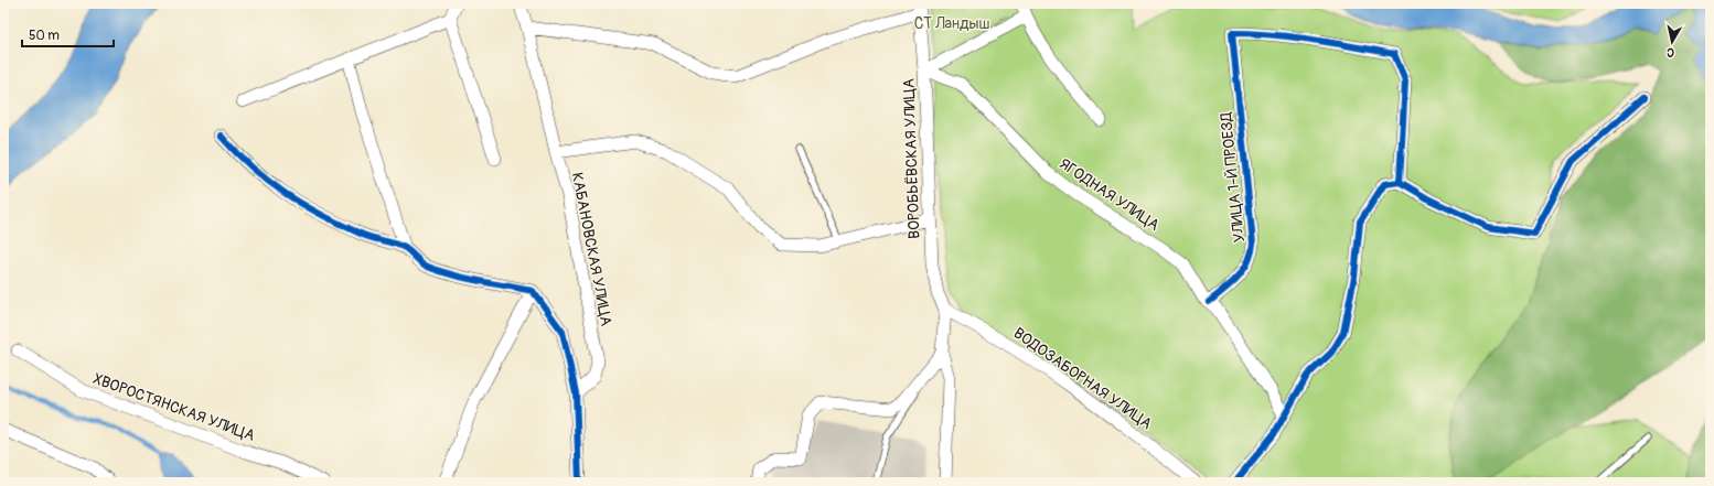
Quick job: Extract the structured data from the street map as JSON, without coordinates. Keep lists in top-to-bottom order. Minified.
{"streets":{"street":["ВОРОБЬЁВСКАЯ УЛИЦА","УЛИЦА 1-Й ПРОЕЗД","ЯГОДНАЯ УЛИЦА","КАБАНОВСКАЯ УЛИЦА","ВОДОЗАБОРНАЯ УЛИЦА","ХВОРОСТЯНСКАЯ УЛИЦА"]},"crossings":[["ВОРОБЬЁВСКАЯ УЛИЦА","ЯГОДНАЯ УЛИЦА"],["ВОРОБЬЁВСКАЯ УЛИЦА","ВОДОЗАБОРНАЯ УЛИЦА"],["УЛИЦА 1-Й ПРОЕЗД","ЯГОДНАЯ УЛИЦА"]],"parks":["СТ Ландыш"],"scale_bar":"50 m","north":"bottom"}
